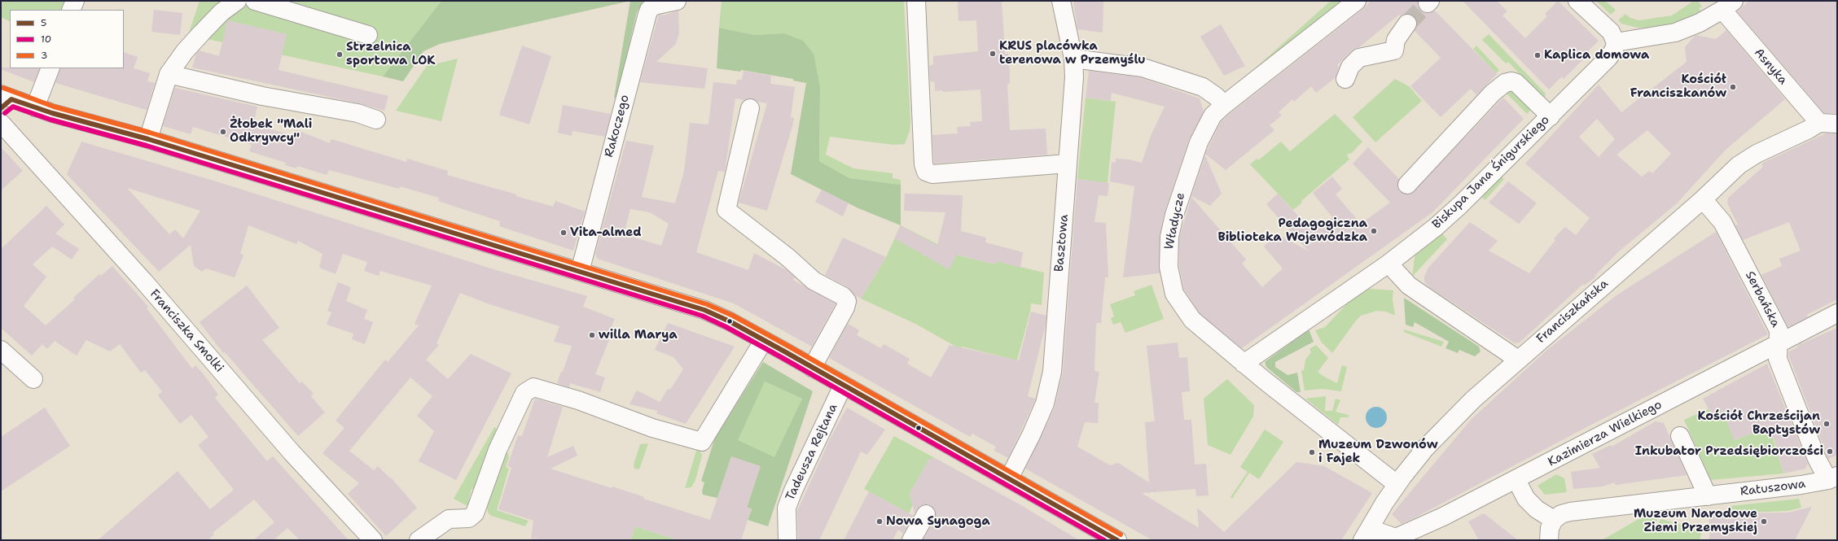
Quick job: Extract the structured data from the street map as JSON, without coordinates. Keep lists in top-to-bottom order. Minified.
{"streets":{"street":["Asnyka","Rakoczego","Biskupa Jana Śnigurskiego","Władycze","Basztowa","Serbańska","Franciszkańska","Franciszka Smolki","Kazimierza Wielkiego","Tadeusza Rejtana","Ratuszowa"]},"crossings":[["Asnyka","Franciszkańska"],["Biskupa Jana Śnigurskiego","Władycze"],["Władycze","Franciszkańska"],["Serbańska","Franciszkańska"],["Serbańska","Kazimierza Wielkiego"],["Serbańska","Ratuszowa"],["Franciszkańska","Kazimierza Wielkiego"]],"places":["KRUS placówka terenowa w Przemyślu","Strzelnica sportowa LOK","Kaplica domowa","Kościół Franciszkanów","Żłobek \"Mali Odkrywcy\"","Pedagogiczna Biblioteka Wojewódzka","Vita-almed","willa Marya","Kościół Chrześcijan Baptystów","Inkubator Przedsiębiorczości","Muzeum Dzwonów i Fajek","Nowa Synagoga","Muzeum Narodowe Ziemi Przemyskiej"],"lines":["transit line 3","transit line 5","transit line 10"],"legend":["5","10","3"]}
